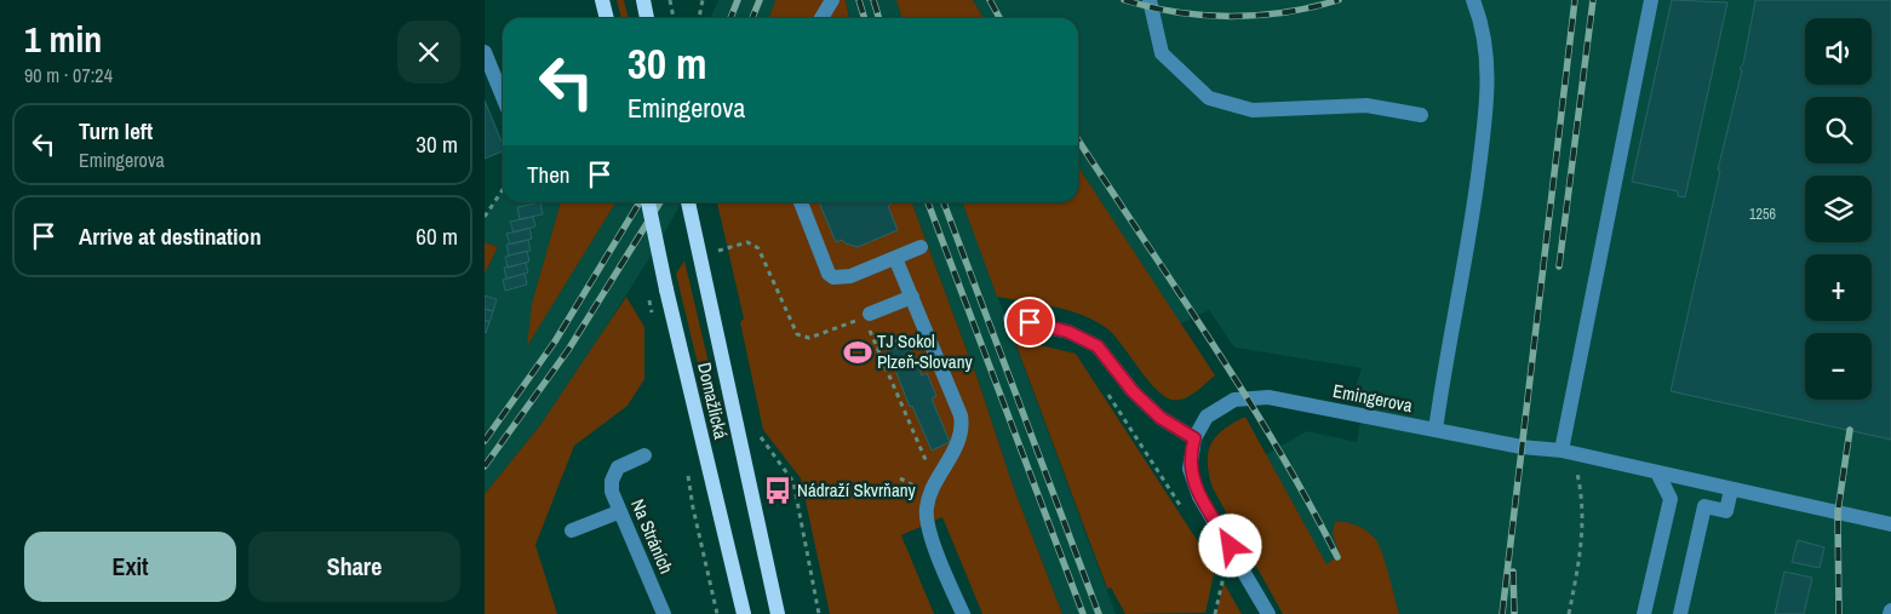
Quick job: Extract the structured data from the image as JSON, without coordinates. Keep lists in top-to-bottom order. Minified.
{"streets":{"main road":["Domažlická"],"street":["Emingerova","Na Stráních"]},"places":{"sports":["TJ Sokol Plzeň-Slovany"],"bus stop":["Nádraží Skvrňany"]},"house_numbers":["1256"],"page":{"heading":["1 min","90 m · 07:24"],"map_buttons":["+","−"],"turn":["30 m","Emingerova"],"list":[{"name":"Turn left","note":"Emingerova","value":"30 m"},{"name":"Arrive at destination","value":"60 m"}],"then":"Then","buttons":["Exit","Share"]}}
